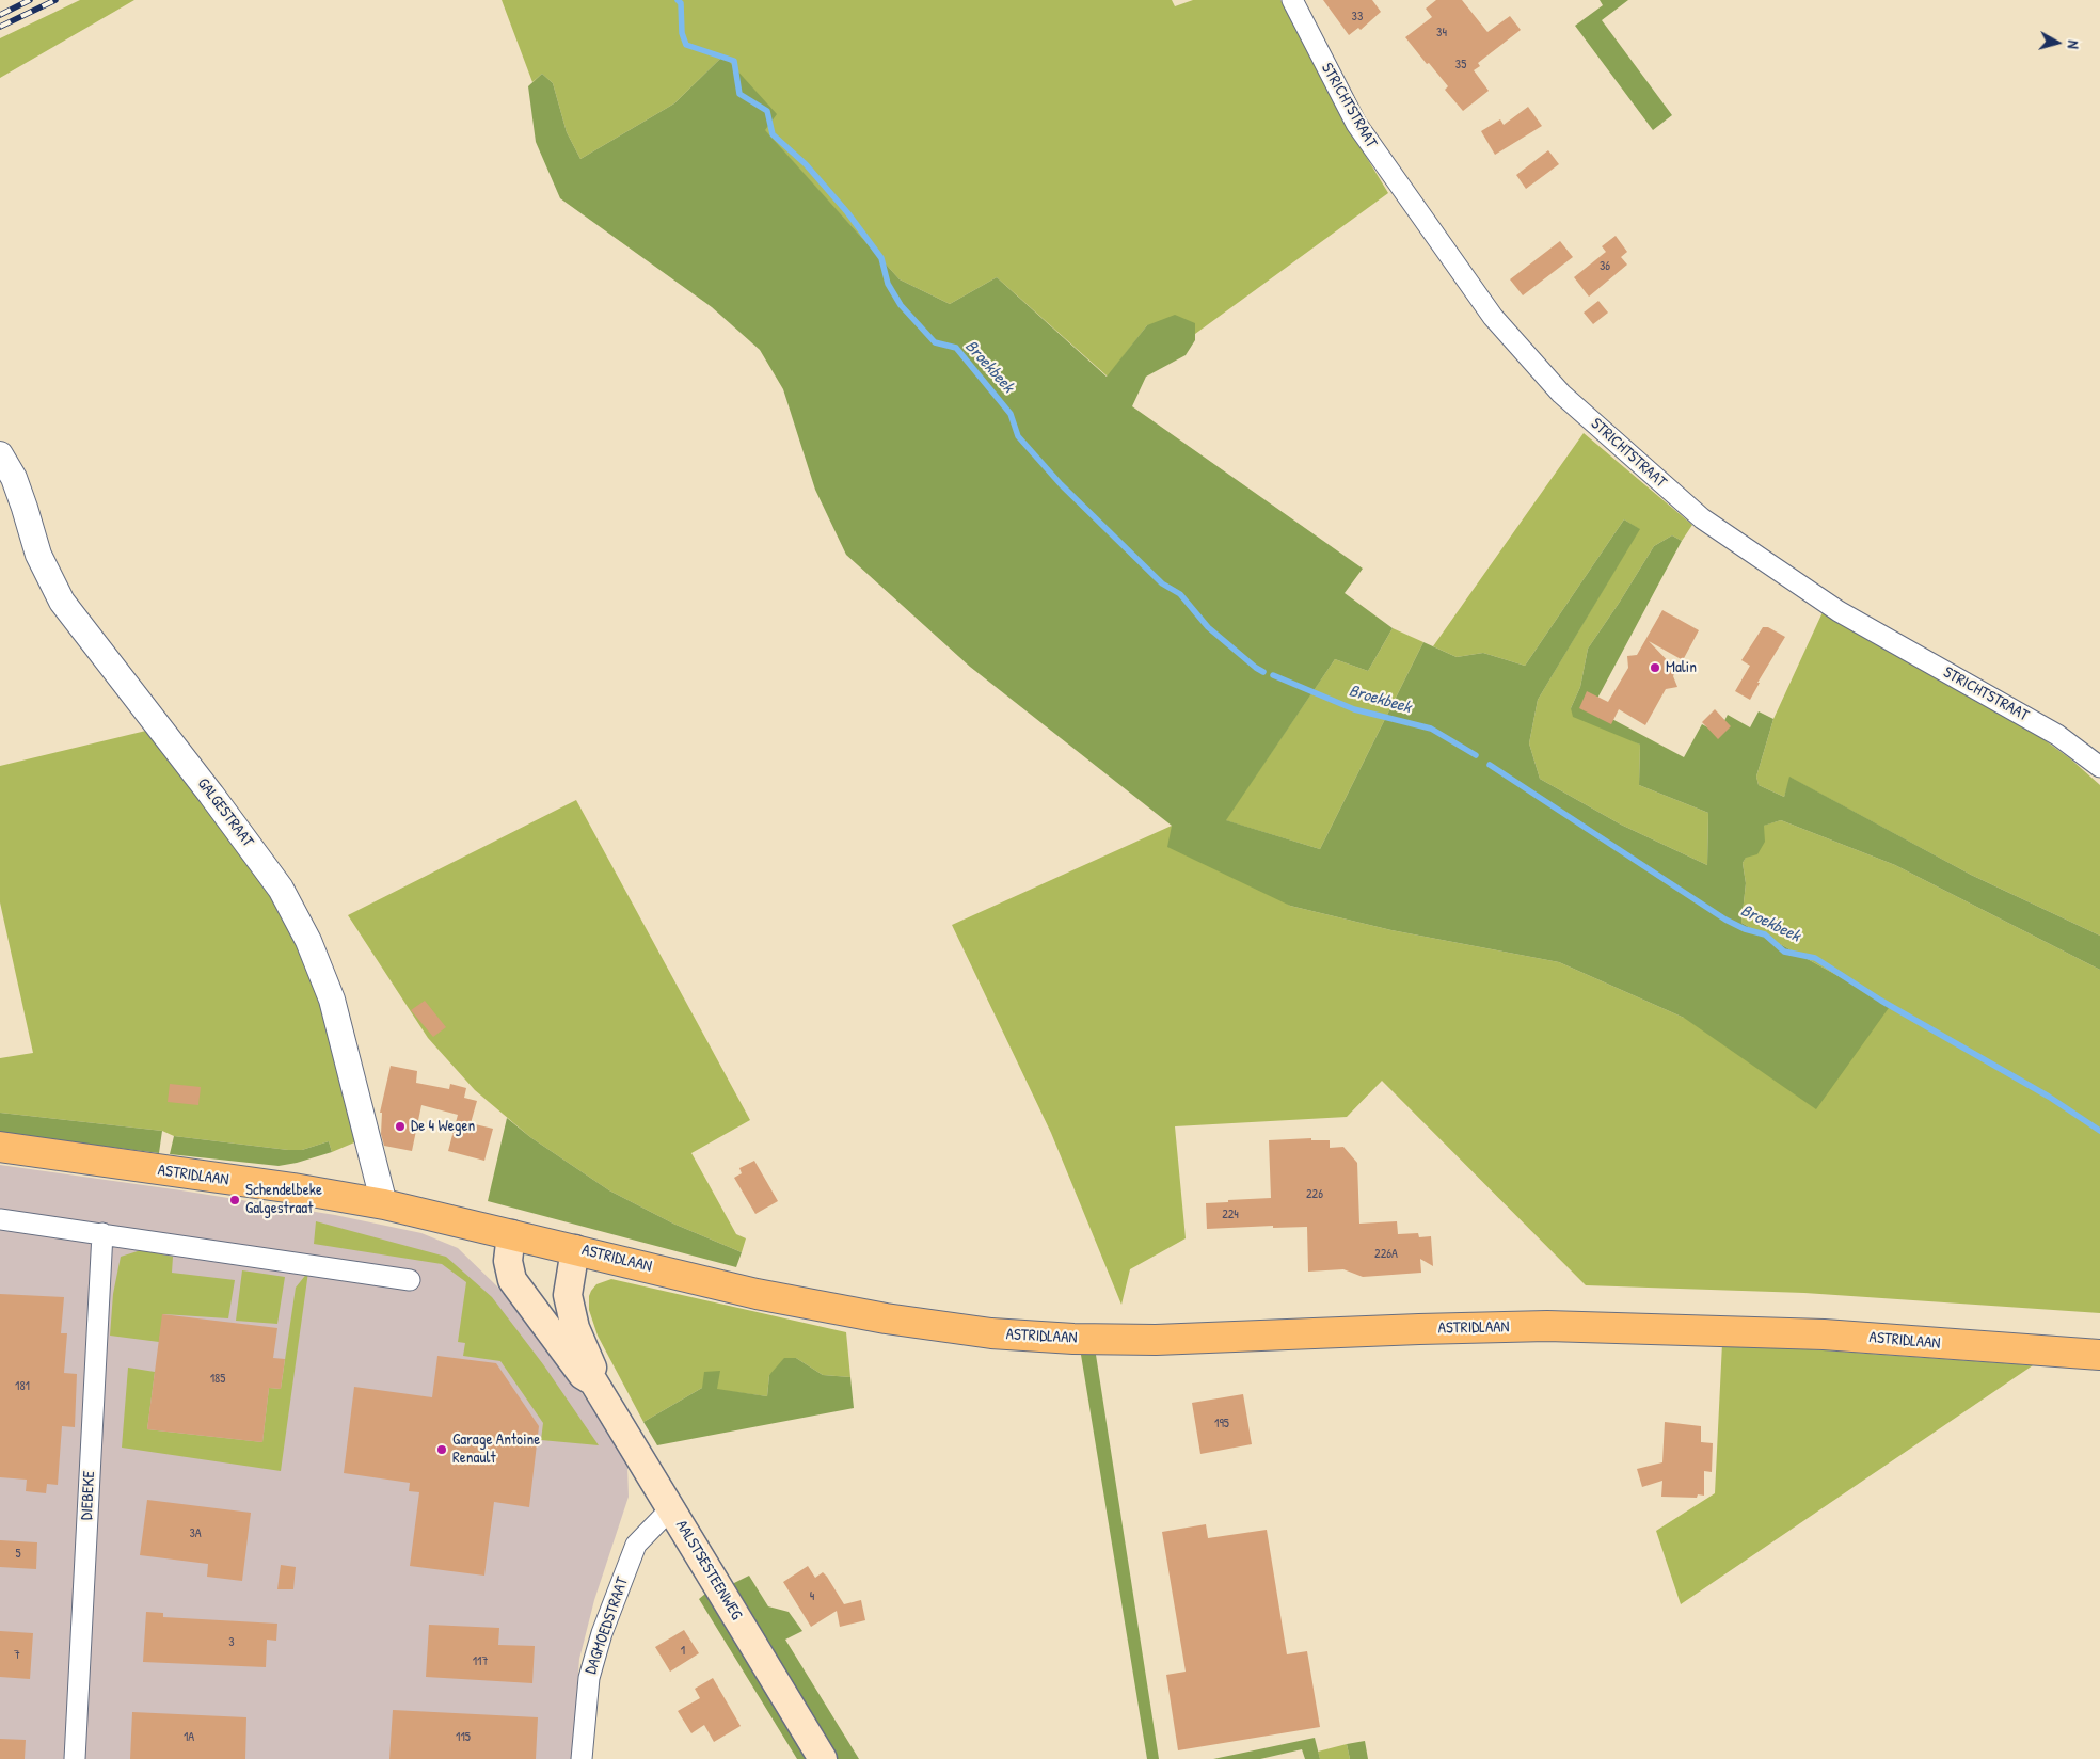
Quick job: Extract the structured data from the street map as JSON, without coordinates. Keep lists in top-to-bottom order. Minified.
{"streets":{"main road":["ASTRIDLAAN","AALSTSESTEENWEG"],"street":["STRICHTSTRAAT","GALGESTRAAT","DIEBEKE","DAGMOEDSTRAAT"]},"crossings":[["GALGESTRAAT","ASTRIDLAAN"],["ASTRIDLAAN","AALSTSESTEENWEG"],["AALSTSESTEENWEG","DAGMOEDSTRAAT"]],"water":["Broekbeek"],"places":["Malin","De 4 Wegen","Schendelbeke Galgestraat","Garage Antoine Renault"],"house_numbers":["33","34","35","36","226","224","226A","185","181","195","3A","5","4","3","1","7","117","1A","115"],"north":"right"}
